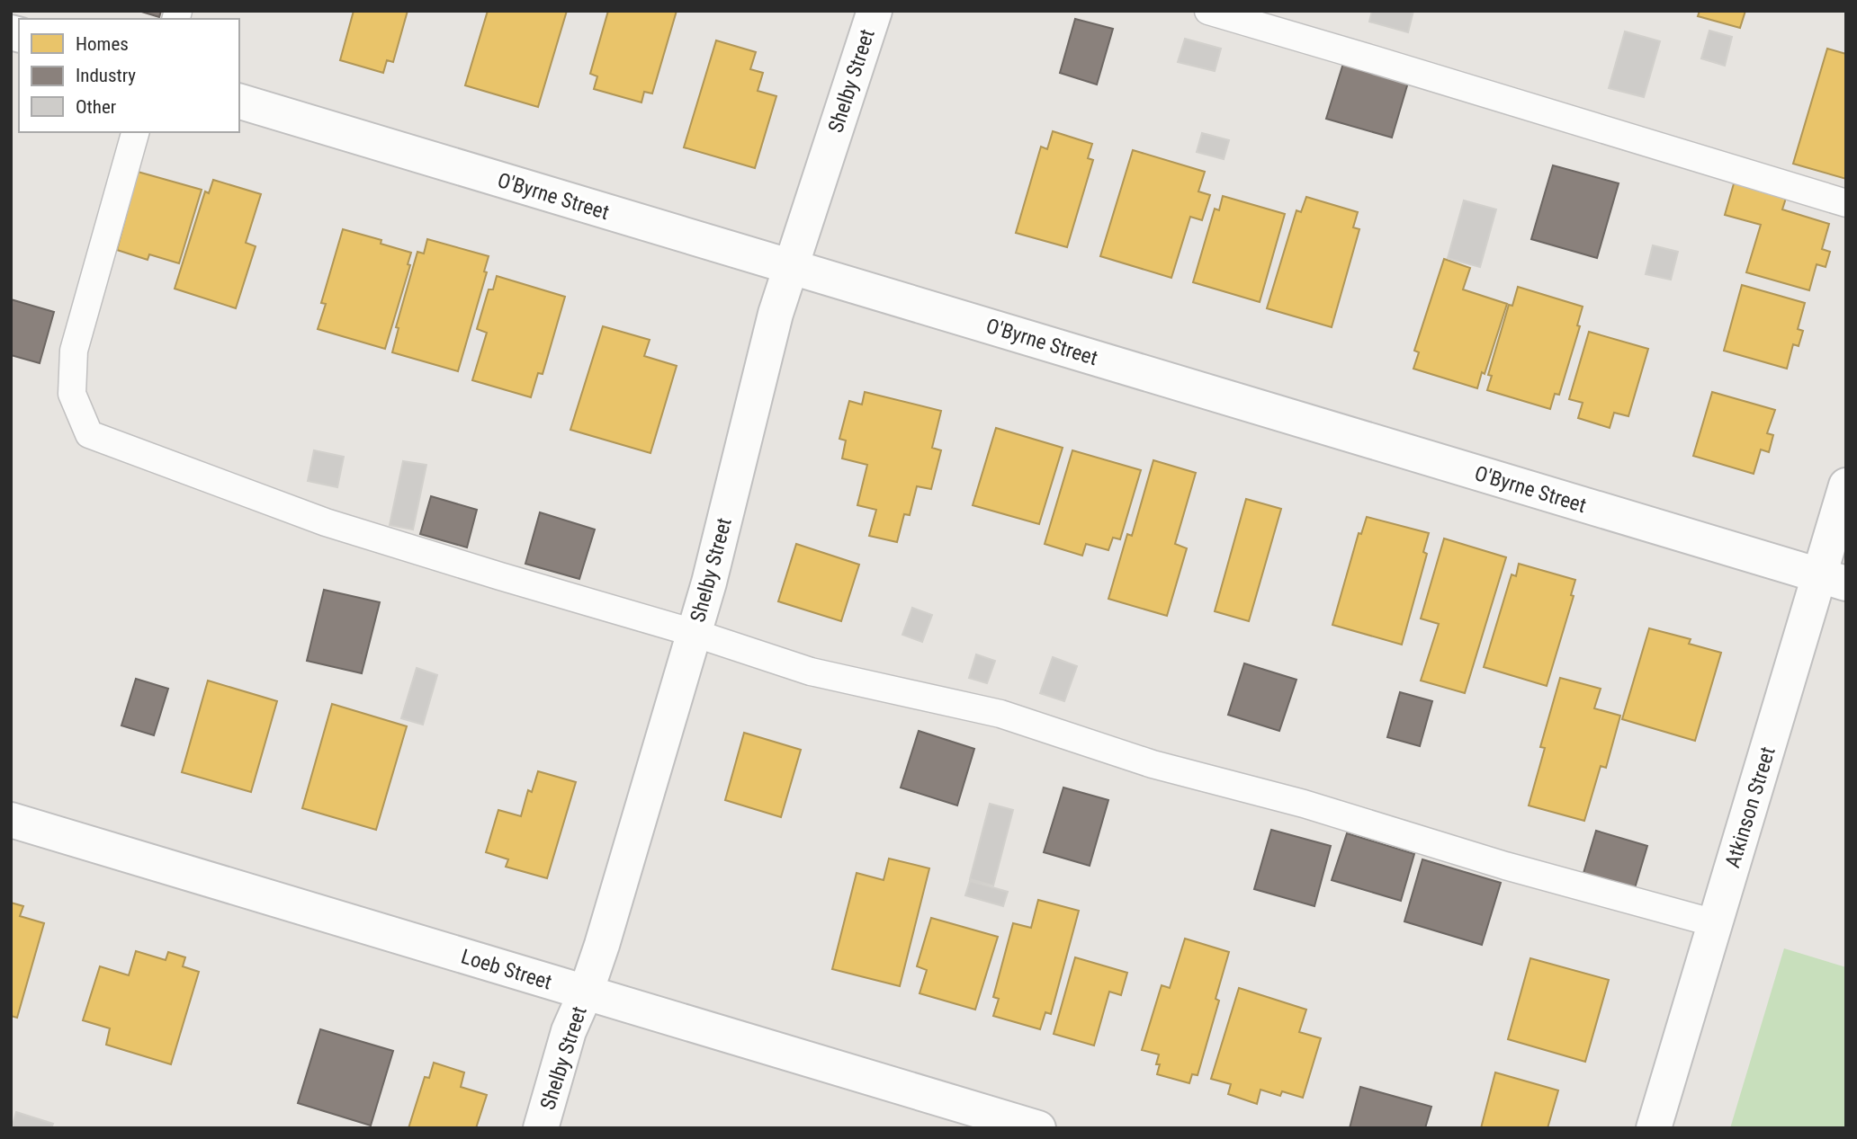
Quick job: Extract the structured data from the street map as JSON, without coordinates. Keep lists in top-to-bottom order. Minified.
{"streets":{"street":["Shelby Street","O'Byrne Street","Atkinson Street","Loeb Street"]},"crossings":[["Shelby Street","O'Byrne Street"],["Shelby Street","Loeb Street"],["O'Byrne Street","Atkinson Street"]],"legend":["Homes","Industry","Other"]}
